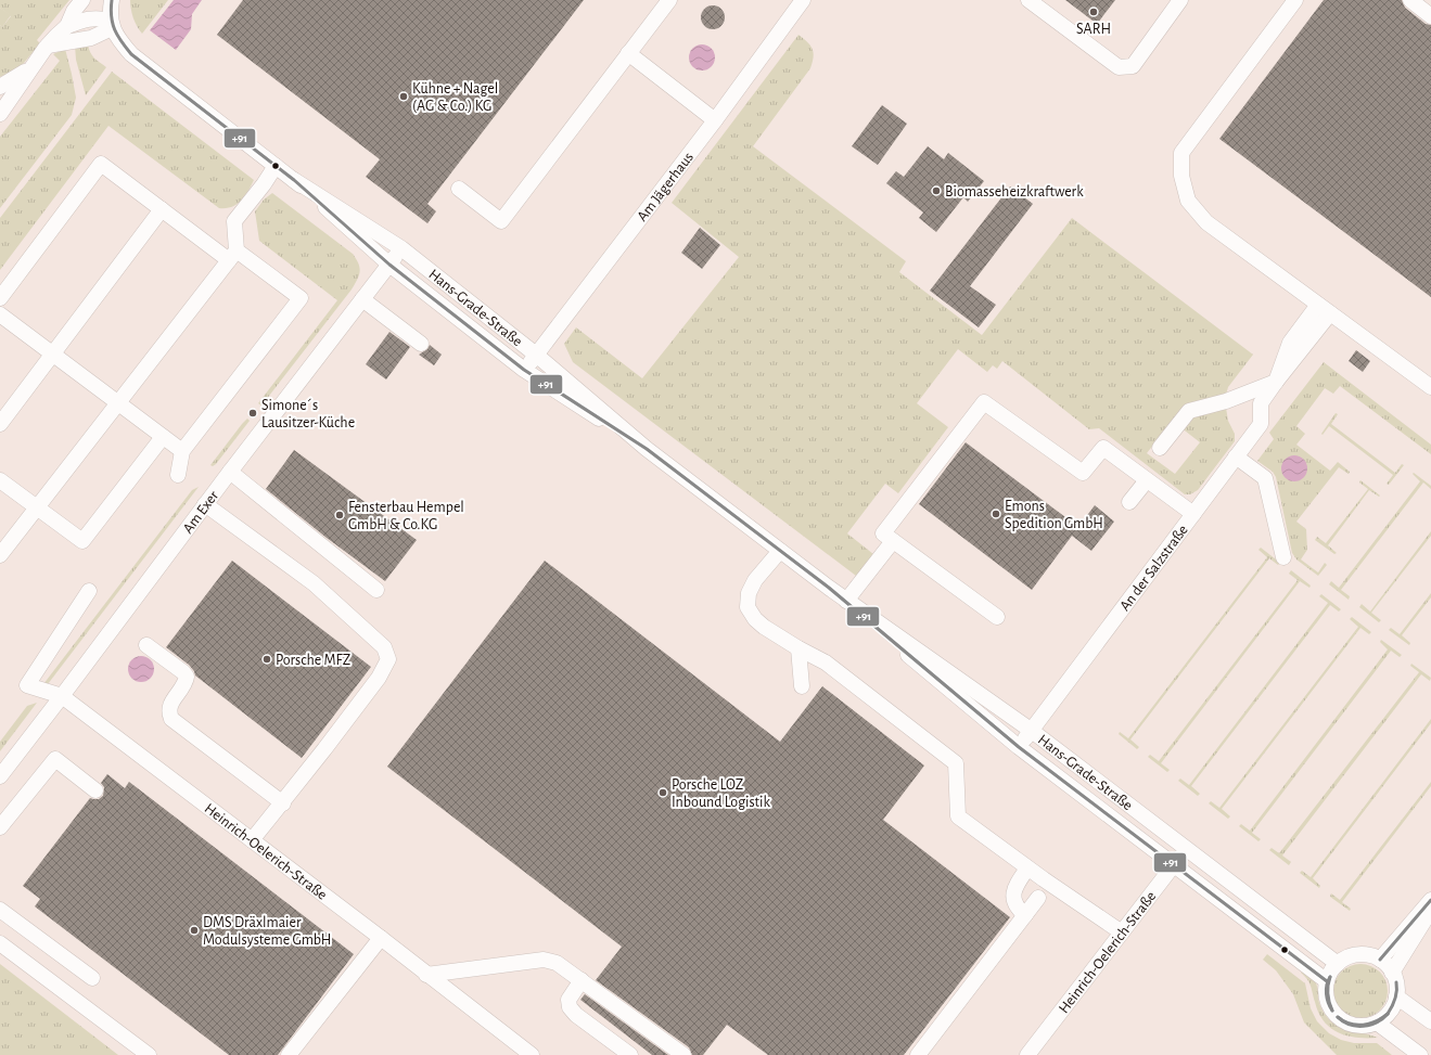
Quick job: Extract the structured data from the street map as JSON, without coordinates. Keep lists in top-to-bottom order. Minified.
{"streets":{"street":["Am Jägerhaus","Hans-Grade-Straße","Am Exer","An der Salzstraße","Heinrich-Oelerich-Straße"]},"crossings":[["Am Jägerhaus","Hans-Grade-Straße"],["Hans-Grade-Straße","Am Exer"],["Hans-Grade-Straße","An der Salzstraße"],["Hans-Grade-Straße","Heinrich-Oelerich-Straße"],["Am Exer","Heinrich-Oelerich-Straße"]],"places":["SARH","Kühne + Nagel (AG & Co.) KG","Biomasseheizkraftwerk","Simone´s Lausitzer-Küche","Emons Spedition GmbH","Fensterbau Hempel GmbH & Co.KG","Porsche MFZ","Porsche LOZ Inbound Logistik","DMS Dräxlmaier Modulsysteme GmbH"],"lines":["transit line +91"]}
